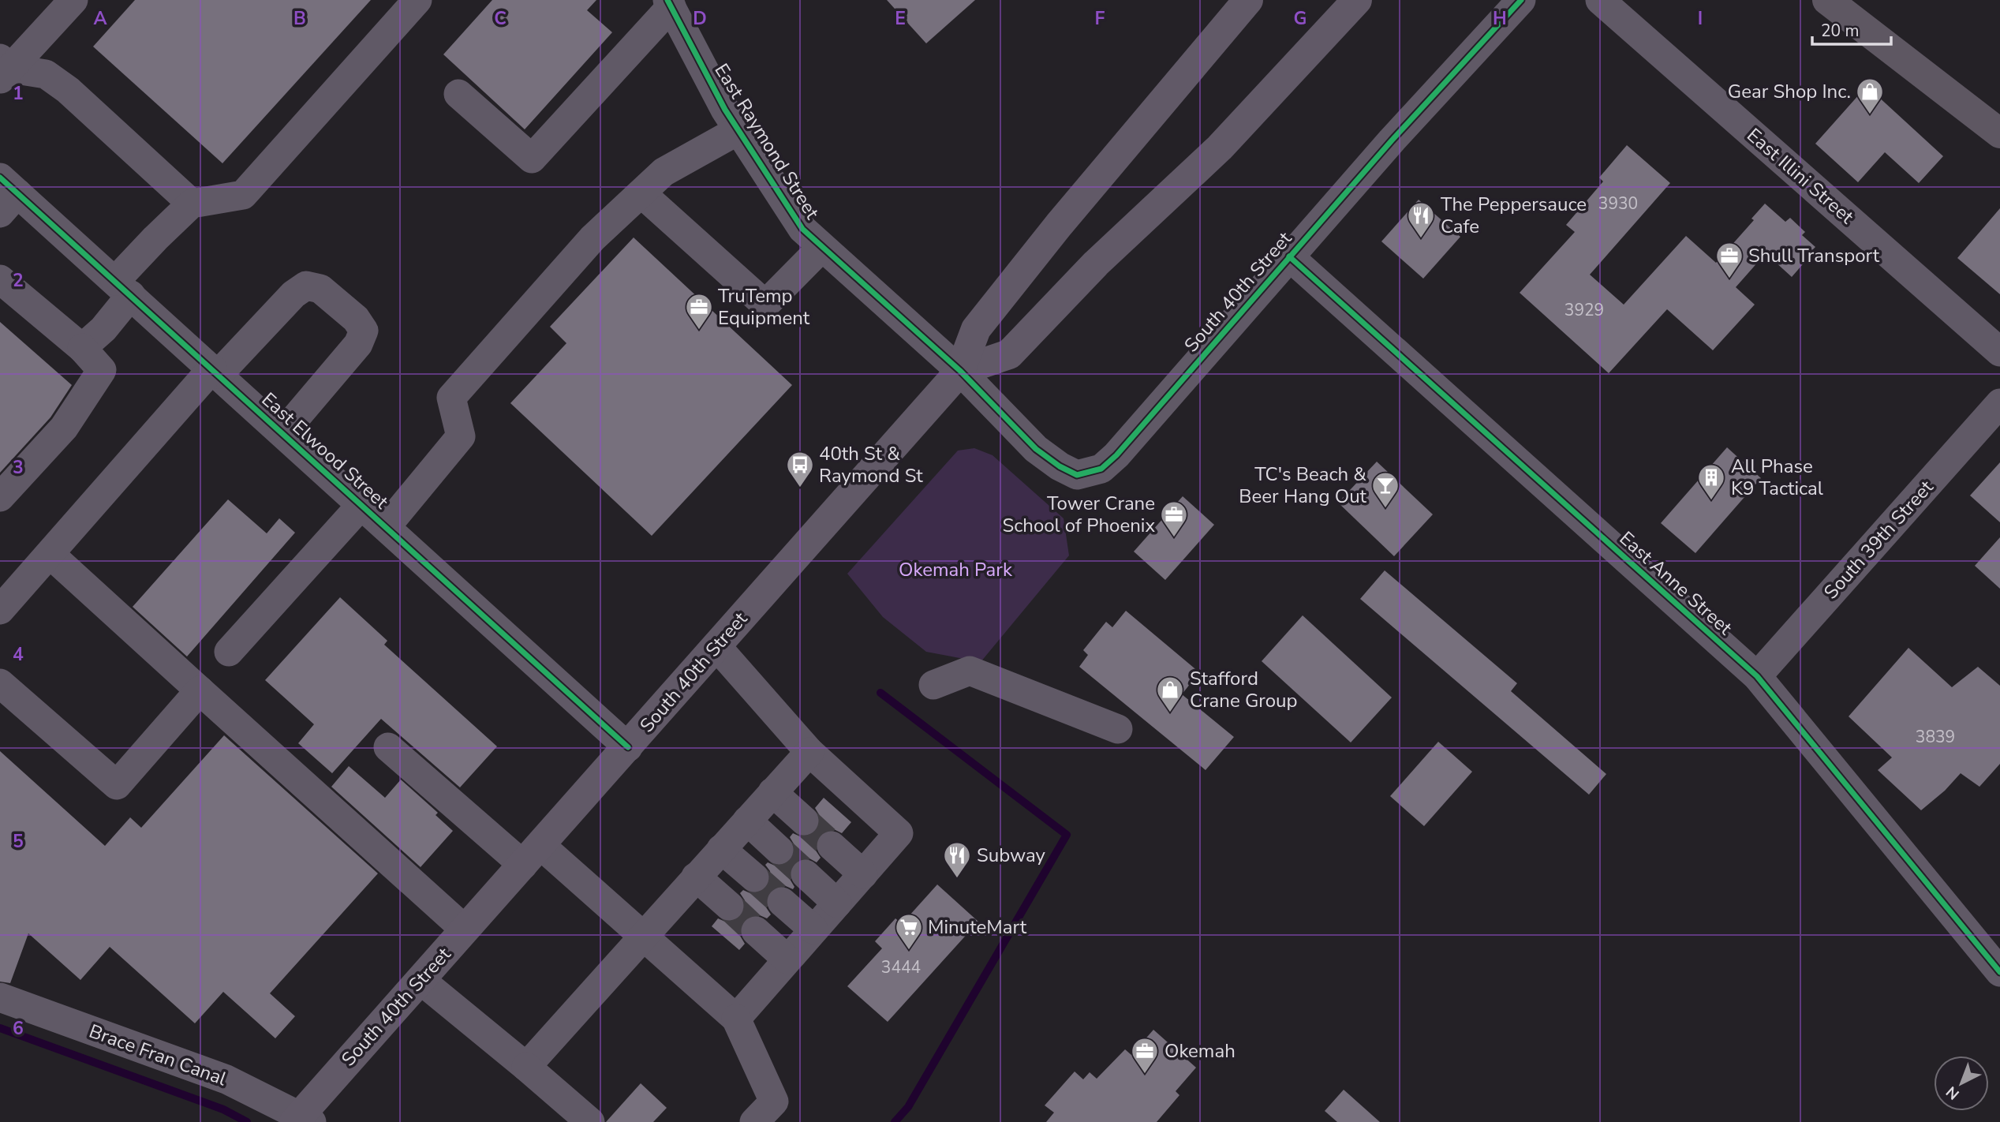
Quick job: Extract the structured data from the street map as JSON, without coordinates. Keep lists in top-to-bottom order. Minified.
{"streets":{"main road":["South 40th Street"],"street":["East Raymond Street","East Illini Street","East Elwood Street","South 39th Street","East Anne Street","Brace Fran Canal"]},"crossings":[["East Raymond Street","South 40th Street"],["South 40th Street","East Elwood Street"],["South 40th Street","East Anne Street"],["South 40th Street","Brace Fran Canal"],["South 39th Street","East Anne Street"]],"parks":["Okemah Park"],"places":{"shop":["Gear Shop Inc.","Stafford Crane Group"],"restaurant":["The Peppersauce Cafe","Subway"],"office":["Shull Transport","TruTemp Equipment","Tower Crane School of Phoenix","Okemah"],"bus stop":["40th St & Raymond St"],"building":["All Phase K9 Tactical"],"bar":["TC's Beach & Beer Hang Out"],"supermarket":["MinuteMart"]},"house_numbers":["3930","3929","3839","3444"],"scale_bar":"20 m","north":"bottom left","grid":{"columns":["A","B","C","D","E","F","G","H","I"],"rows":["1","2","3","4","5","6"]}}
